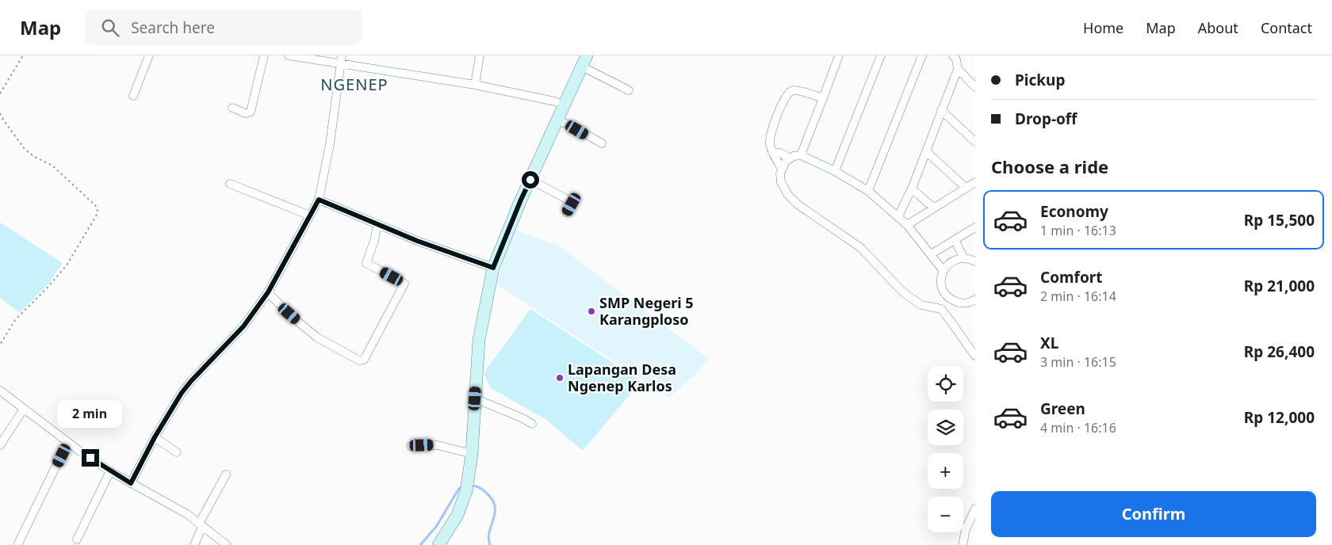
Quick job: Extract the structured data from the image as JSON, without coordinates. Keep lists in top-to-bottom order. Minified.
{"districts":["NGENEP"],"places":["SMP Negeri 5 Karangploso","Lapangan Desa Ngenep Karlos"],"page":{"header":"Map","search":"Search here","nav":["Home","Map","About","Contact"],"banner":["Pickup","Drop-off"],"heading":"Choose a ride","list":[{"name":"Economy","note":"1 min · 16:13","value":"Rp 15,500"},{"name":"Comfort","note":"2 min · 16:14","value":"Rp 21,000"},{"name":"XL","note":"3 min · 16:15","value":"Rp 26,400"},{"name":"Green","note":"4 min · 16:16","value":"Rp 12,000"}],"map_buttons":["+","−"],"bubble":"2 min","buttons":"Confirm"}}
